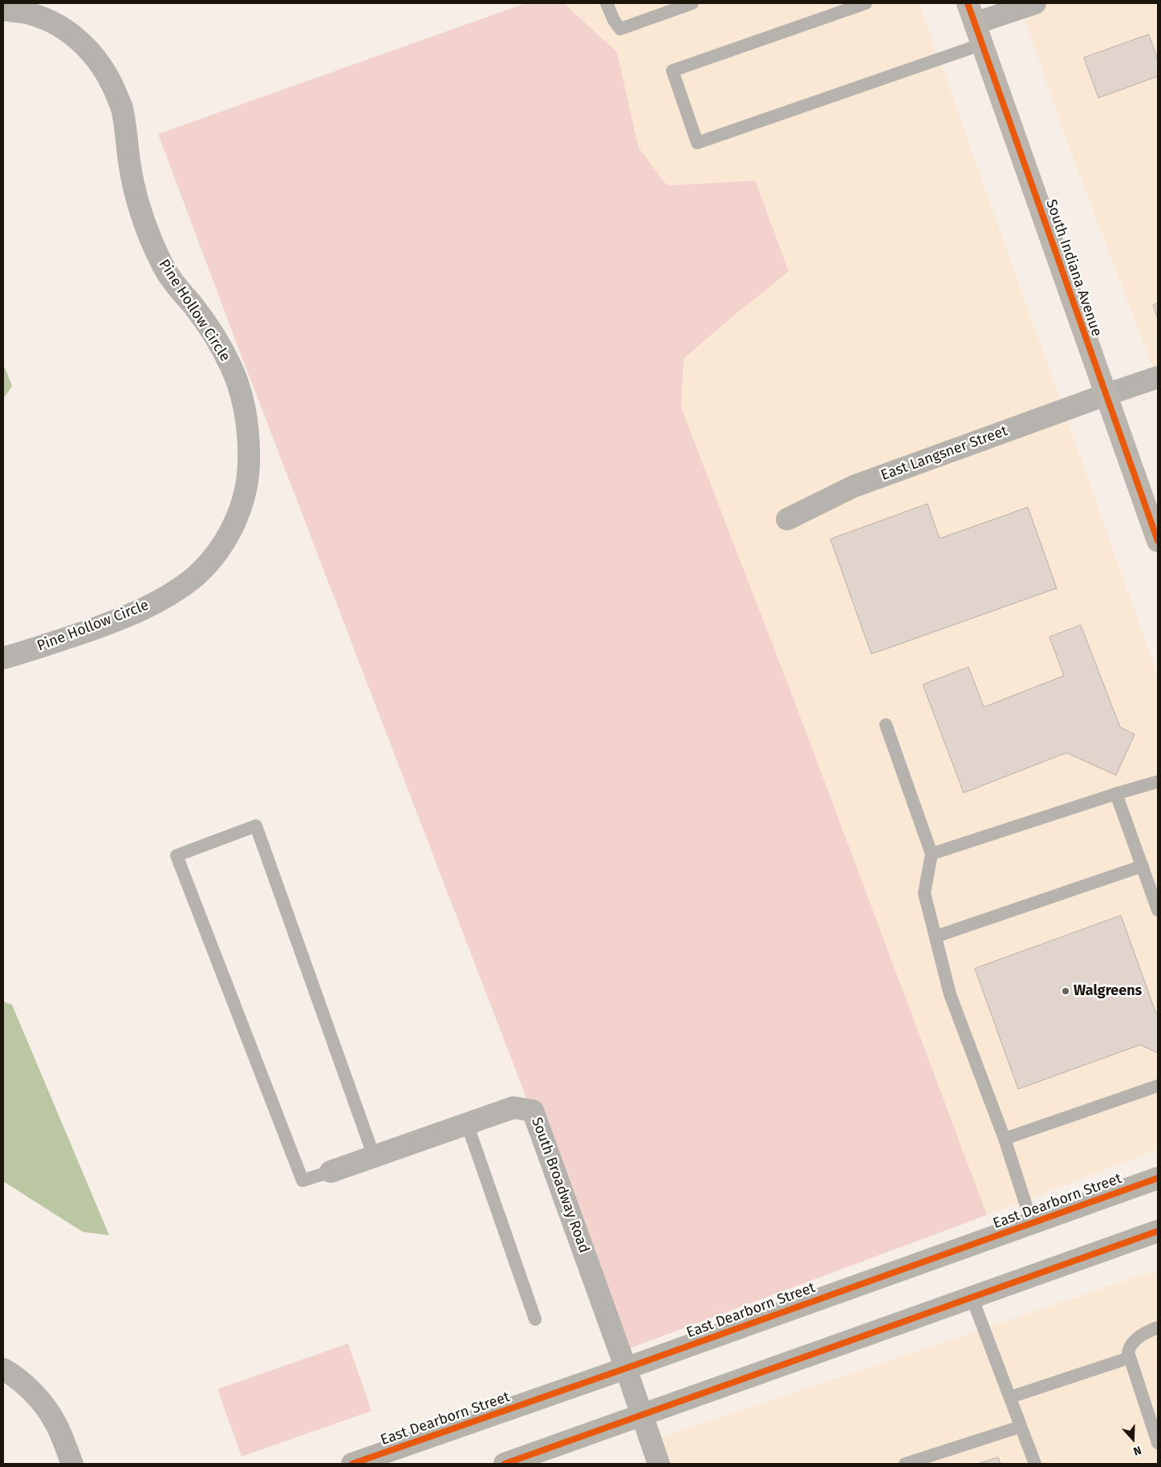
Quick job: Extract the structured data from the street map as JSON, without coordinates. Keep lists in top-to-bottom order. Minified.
{"streets":{"main road":["South Indiana Avenue","East Dearborn Street"],"street":["Pine Hollow Circle","East Langsner Street","South Broadway Road"]},"crossings":[["South Indiana Avenue","East Langsner Street"],["South Broadway Road","East Dearborn Street"]],"places":["Walgreens"],"north":"bottom"}
